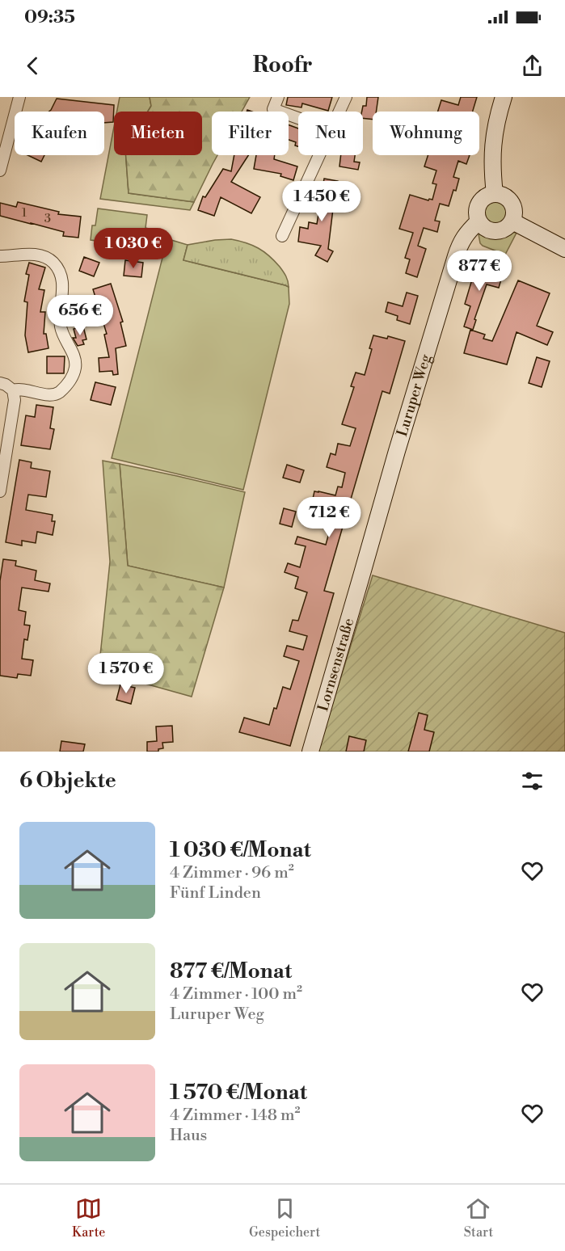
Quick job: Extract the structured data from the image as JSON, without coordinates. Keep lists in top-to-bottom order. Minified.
{"streets":{"street":["Luruper Weg","Lornsenstraße"]},"crossings":[["Luruper Weg","Lornsenstraße"]],"house_numbers":["1","3"],"page":{"status":"09:35","header":"Roofr","chip":["Kaufen","Mieten","Filter","Neu","Wohnung"],"price":["1 450 €","1 030 €","877 €","656 €","712 €","1 570 €"],"heading":"6 Objekte","list":[{"name":"1 030 €/Monat","note":"4 Zimmer · 96 m² · Fünf Linden"},{"name":"877 €/Monat","note":"4 Zimmer · 100 m² · Luruper Weg"},{"name":"1 570 €/Monat","note":"4 Zimmer · 148 m² · Haus"}],"tabs":["Karte","Gespeichert","Start"]}}
